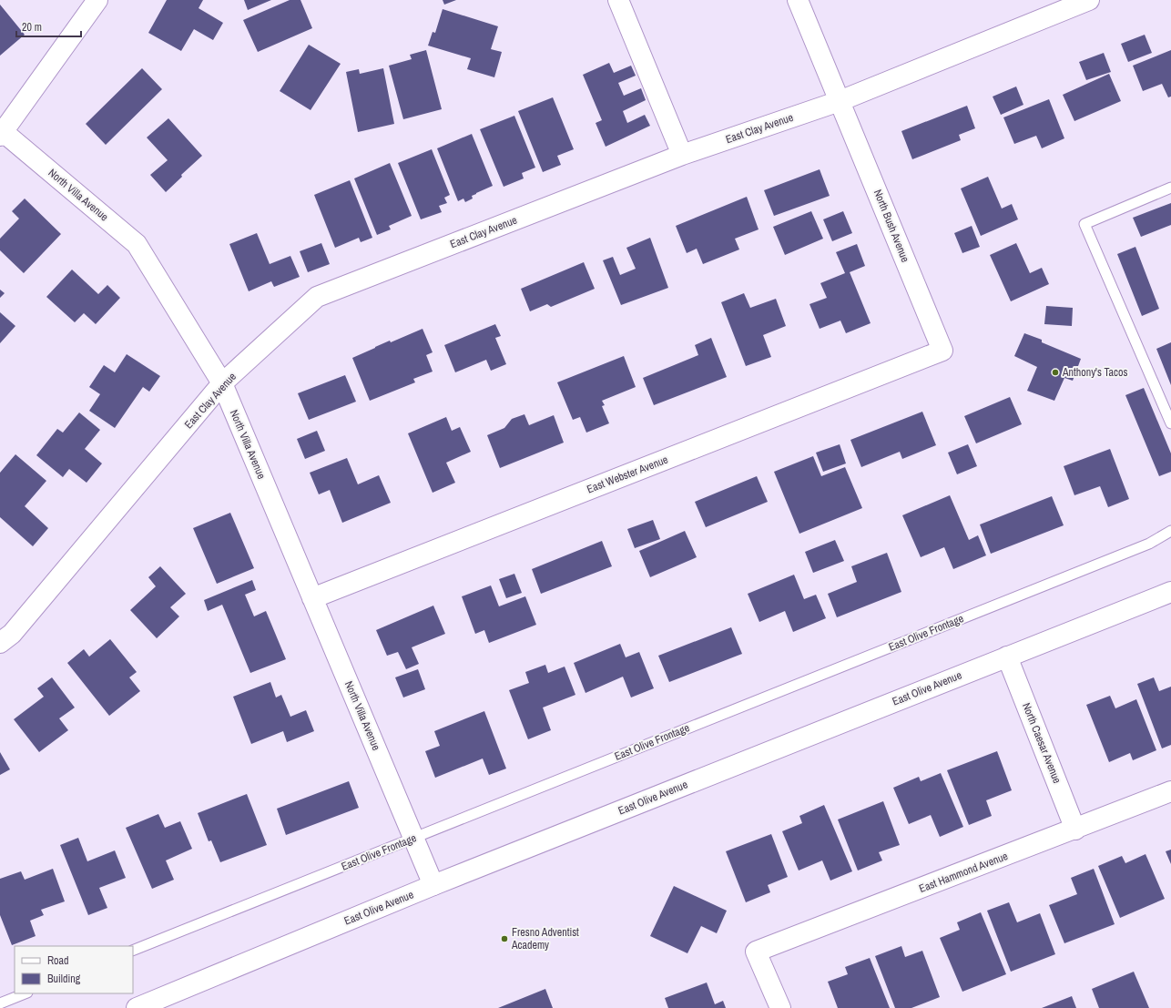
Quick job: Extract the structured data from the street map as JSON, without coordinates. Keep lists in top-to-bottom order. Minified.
{"streets":{"street":["East Clay Avenue","North Villa Avenue","North Bush Avenue","East Webster Avenue","East Olive Avenue","North Caesar Avenue","East Hammond Avenue"],"lane":["East Olive Frontage"]},"crossings":[["East Clay Avenue","North Villa Avenue"],["East Clay Avenue","North Bush Avenue"],["North Villa Avenue","East Webster Avenue"],["North Villa Avenue","East Olive Frontage"],["North Villa Avenue","East Olive Avenue"],["North Bush Avenue","East Webster Avenue"],["East Olive Avenue","North Caesar Avenue"],["North Caesar Avenue","East Hammond Avenue"]],"places":["Anthony's Tacos","Fresno Adventist Academy"],"legend":["Road","Building"],"scale_bar":"20 m"}
